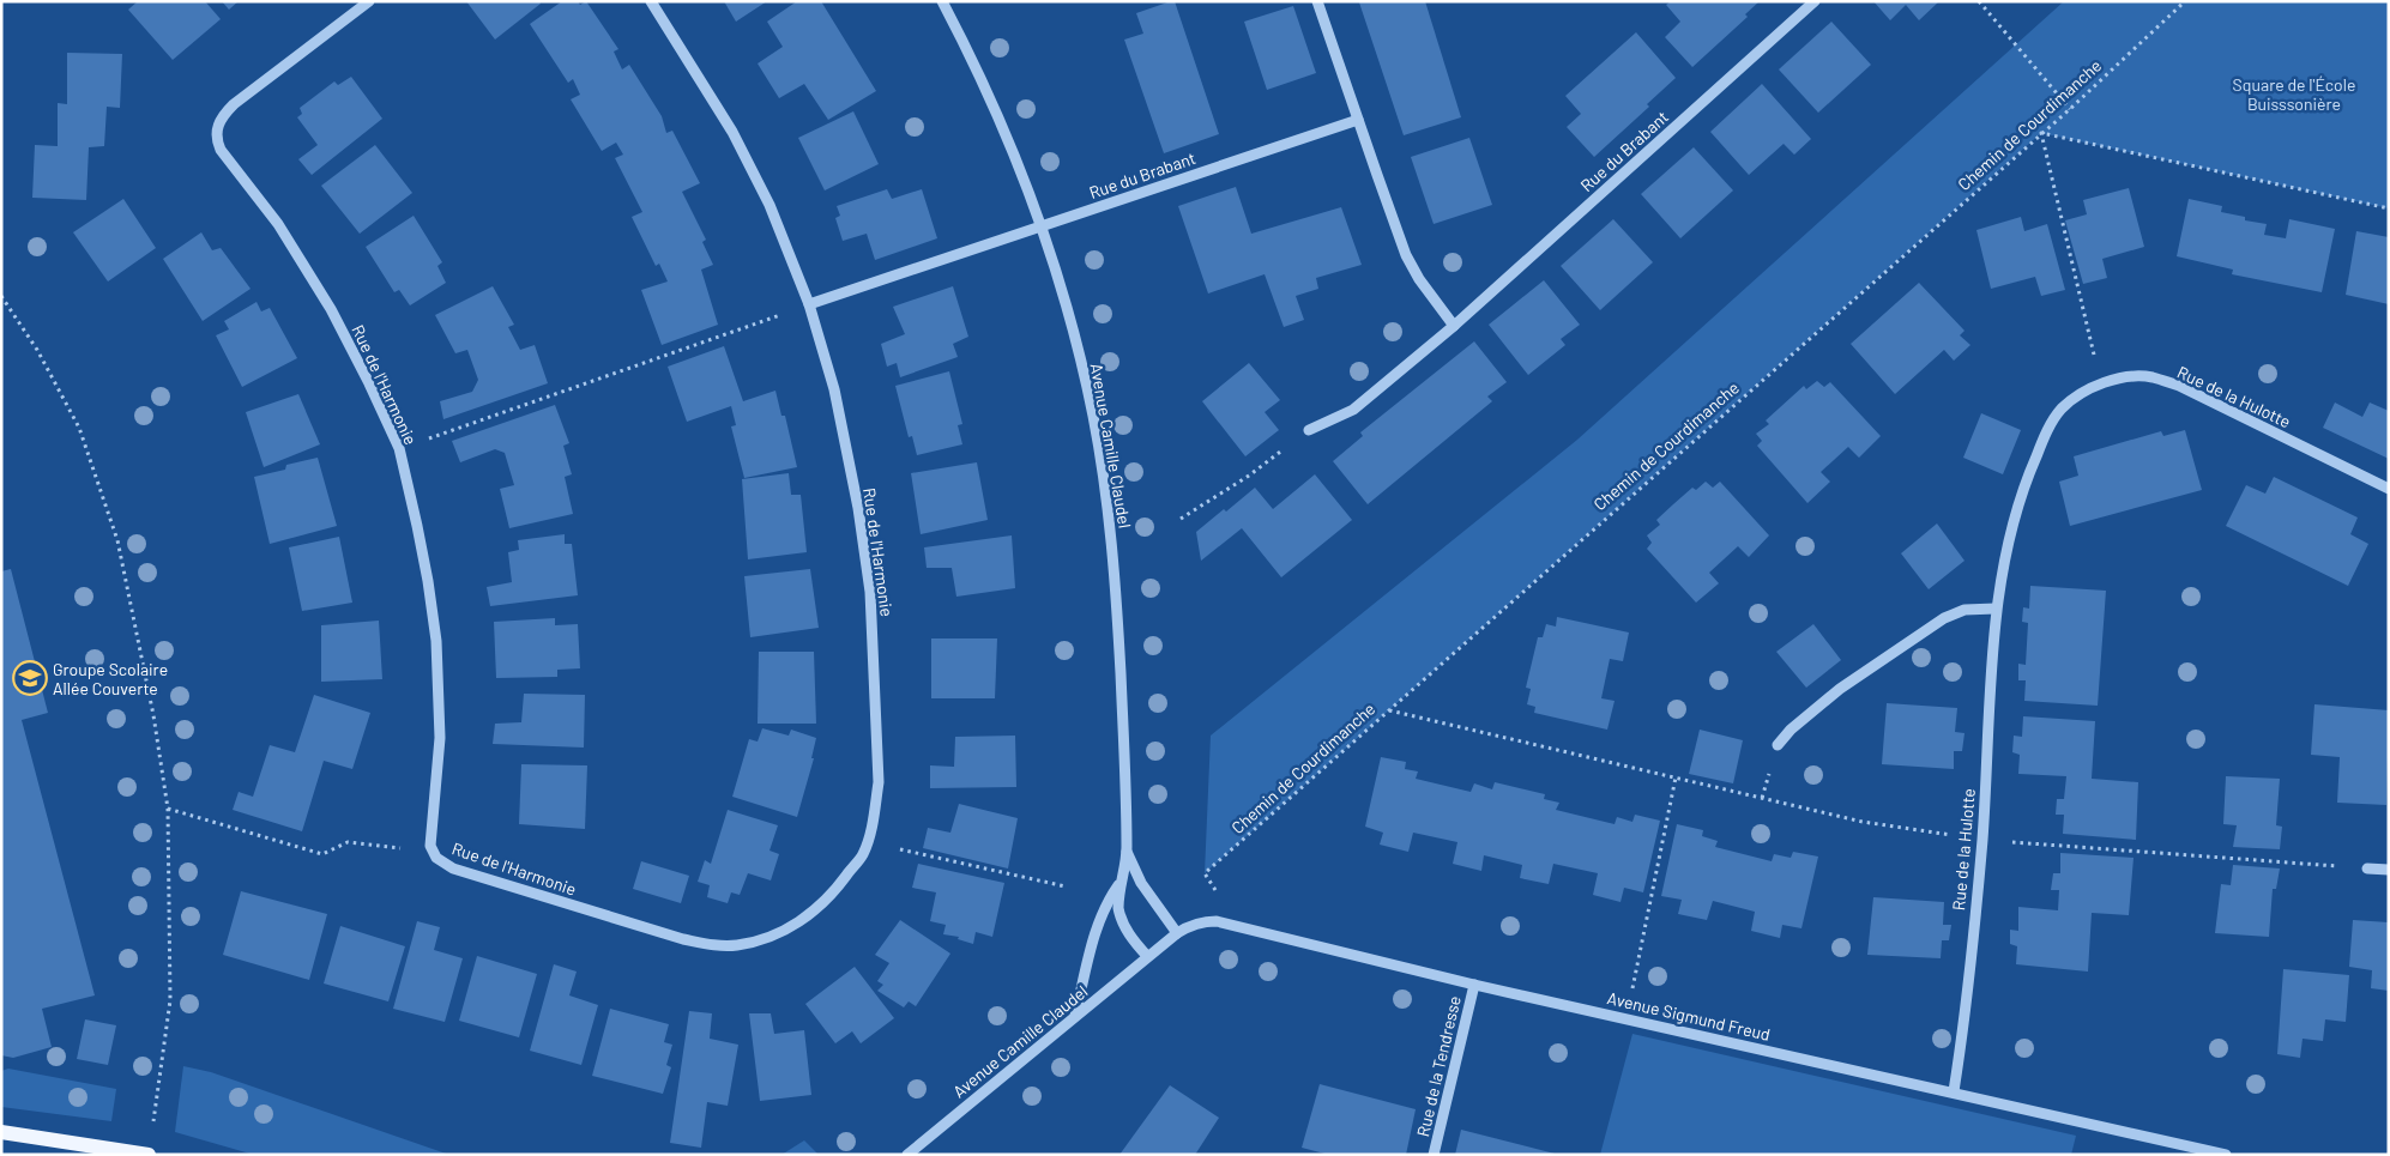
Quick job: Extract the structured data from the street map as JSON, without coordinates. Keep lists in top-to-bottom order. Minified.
{"streets":{"street":["Rue du Brabant","Rue de l'Harmonie","Rue de la Hulotte","Avenue Camille Claudel","Avenue Sigmund Freud","Rue de la Tendresse"],"path":["Chemin de Courdimanche"]},"crossings":[["Chemin de Courdimanche","Avenue Sigmund Freud"],["Rue du Brabant","Avenue Camille Claudel"],["Rue de la Hulotte","Avenue Sigmund Freud"],["Avenue Camille Claudel","Avenue Sigmund Freud"],["Avenue Sigmund Freud","Rue de la Tendresse"]],"parks":["Square de l'École Buisssonière"],"places":{"school or university":["Groupe Scolaire Allée Couverte"]}}
